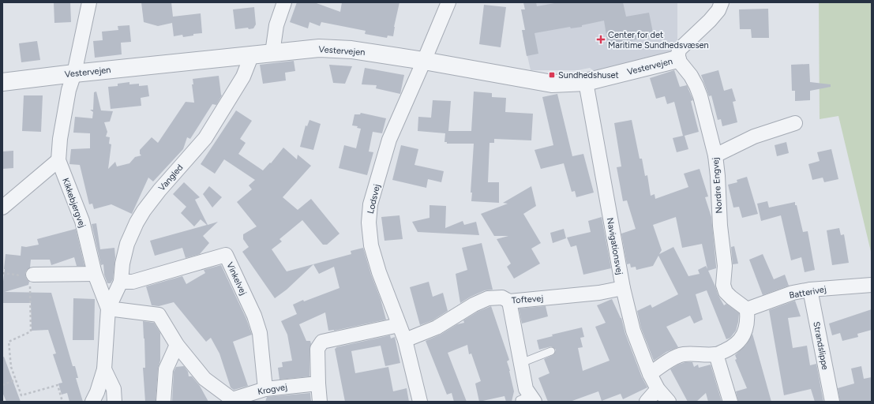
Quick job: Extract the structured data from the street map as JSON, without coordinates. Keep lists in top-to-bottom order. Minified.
{"streets":{"street":["Vestervejen","Vangled","Nordre Engvej","Lodsvej","Kikkebjergvej","Navigationsvej","Vinkelvej","Batterivej","Toftevej","Strandslippe","Krogvej"]},"crossings":[["Vestervejen","Vangled"],["Vestervejen","Nordre Engvej"],["Vestervejen","Lodsvej"],["Vestervejen","Kikkebjergvej"],["Vestervejen","Navigationsvej"],["Vangled","Kikkebjergvej"],["Vangled","Vinkelvej"],["Vangled","Krogvej"],["Nordre Engvej","Batterivej"],["Lodsvej","Toftevej"],["Kikkebjergvej","Krogvej"],["Navigationsvej","Toftevej"],["Vinkelvej","Krogvej"],["Batterivej","Strandslippe"]],"places":{"health":["Center for det Maritime Sundhedsvæsen"],"transit":["Sundhedshuset"]}}
